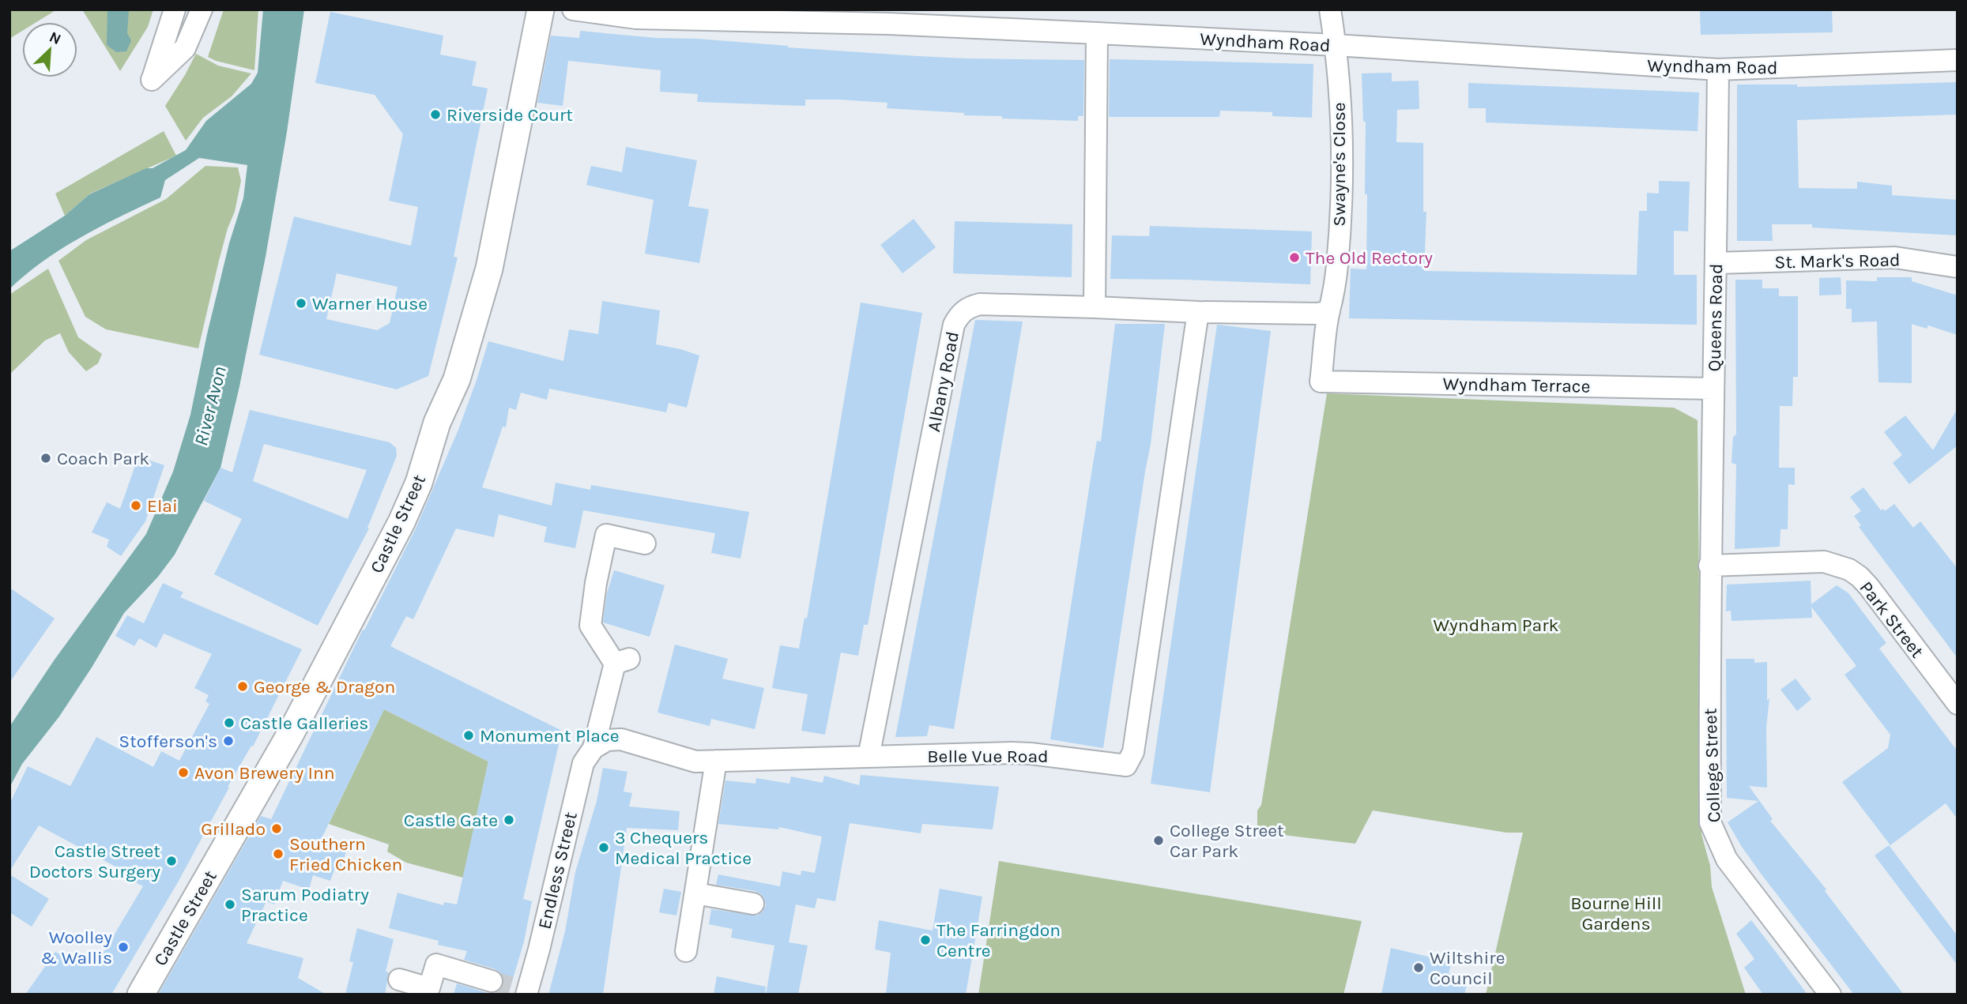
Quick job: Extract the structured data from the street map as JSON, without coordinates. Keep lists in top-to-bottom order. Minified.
{"streets":{"street":["Wyndham Road","Swayne's Close","St. Mark's Road","Queens Road","Albany Road","Wyndham Terrace","Castle Street","Park Street","Belle Vue Road","College Street","Endless Street"]},"crossings":[["Wyndham Road","Swayne's Close"],["Wyndham Road","Queens Road"],["Swayne's Close","Wyndham Terrace"],["St. Mark's Road","Queens Road"],["Queens Road","Wyndham Terrace"],["Queens Road","Park Street"],["Queens Road","College Street"],["Albany Road","Belle Vue Road"],["Park Street","College Street"],["Belle Vue Road","Endless Street"]],"water":["River Avon"],"parks":["Wyndham Park","Bourne Hill Gardens"],"places":["Riverside Court","The Old Rectory","Warner House","Coach Park","Elai","George & Dragon","Castle Galleries","Monument Place","Stofferson's","Avon Brewery Inn","Castle Gate","Grillado","College Street Car Park","3 Chequers Medical Practice","Southern Fried Chicken","Castle Street Doctors Surgery","Sarum Podiatry Practice","The Farringdon Centre","Woolley & Wallis","Wiltshire Council"],"north":"top right"}
